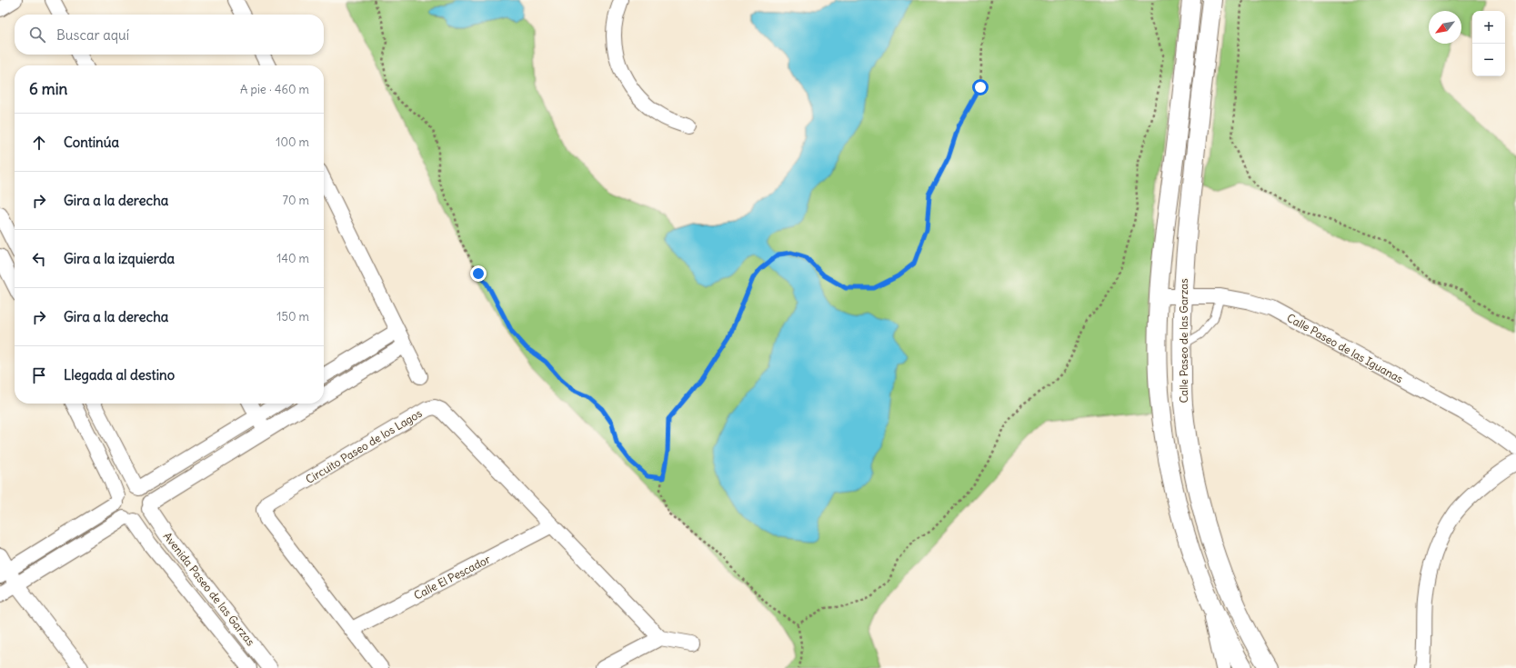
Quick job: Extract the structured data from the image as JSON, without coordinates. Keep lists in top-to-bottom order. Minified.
{"streets":{"street":["Calle Paseo de las Garzas","Calle Paseo de las Iguanas","Circuito Paseo de los Lagos","Calle El Pescador","Avenida Paseo de las Garzas"]},"crossings":[["Calle Paseo de las Garzas","Calle Paseo de las Iguanas"],["Circuito Paseo de los Lagos","Calle El Pescador"]],"north":"bottom left","page":{"map_buttons":["+","−"],"search":"Buscar aquí","heading":["6 min","A pie · 460 m"],"list":[["Continúa","100 m"],["Gira a la derecha","70 m"],["Gira a la izquierda","140 m"],["Gira a la derecha","150 m"],"Llegada al destino"]}}
